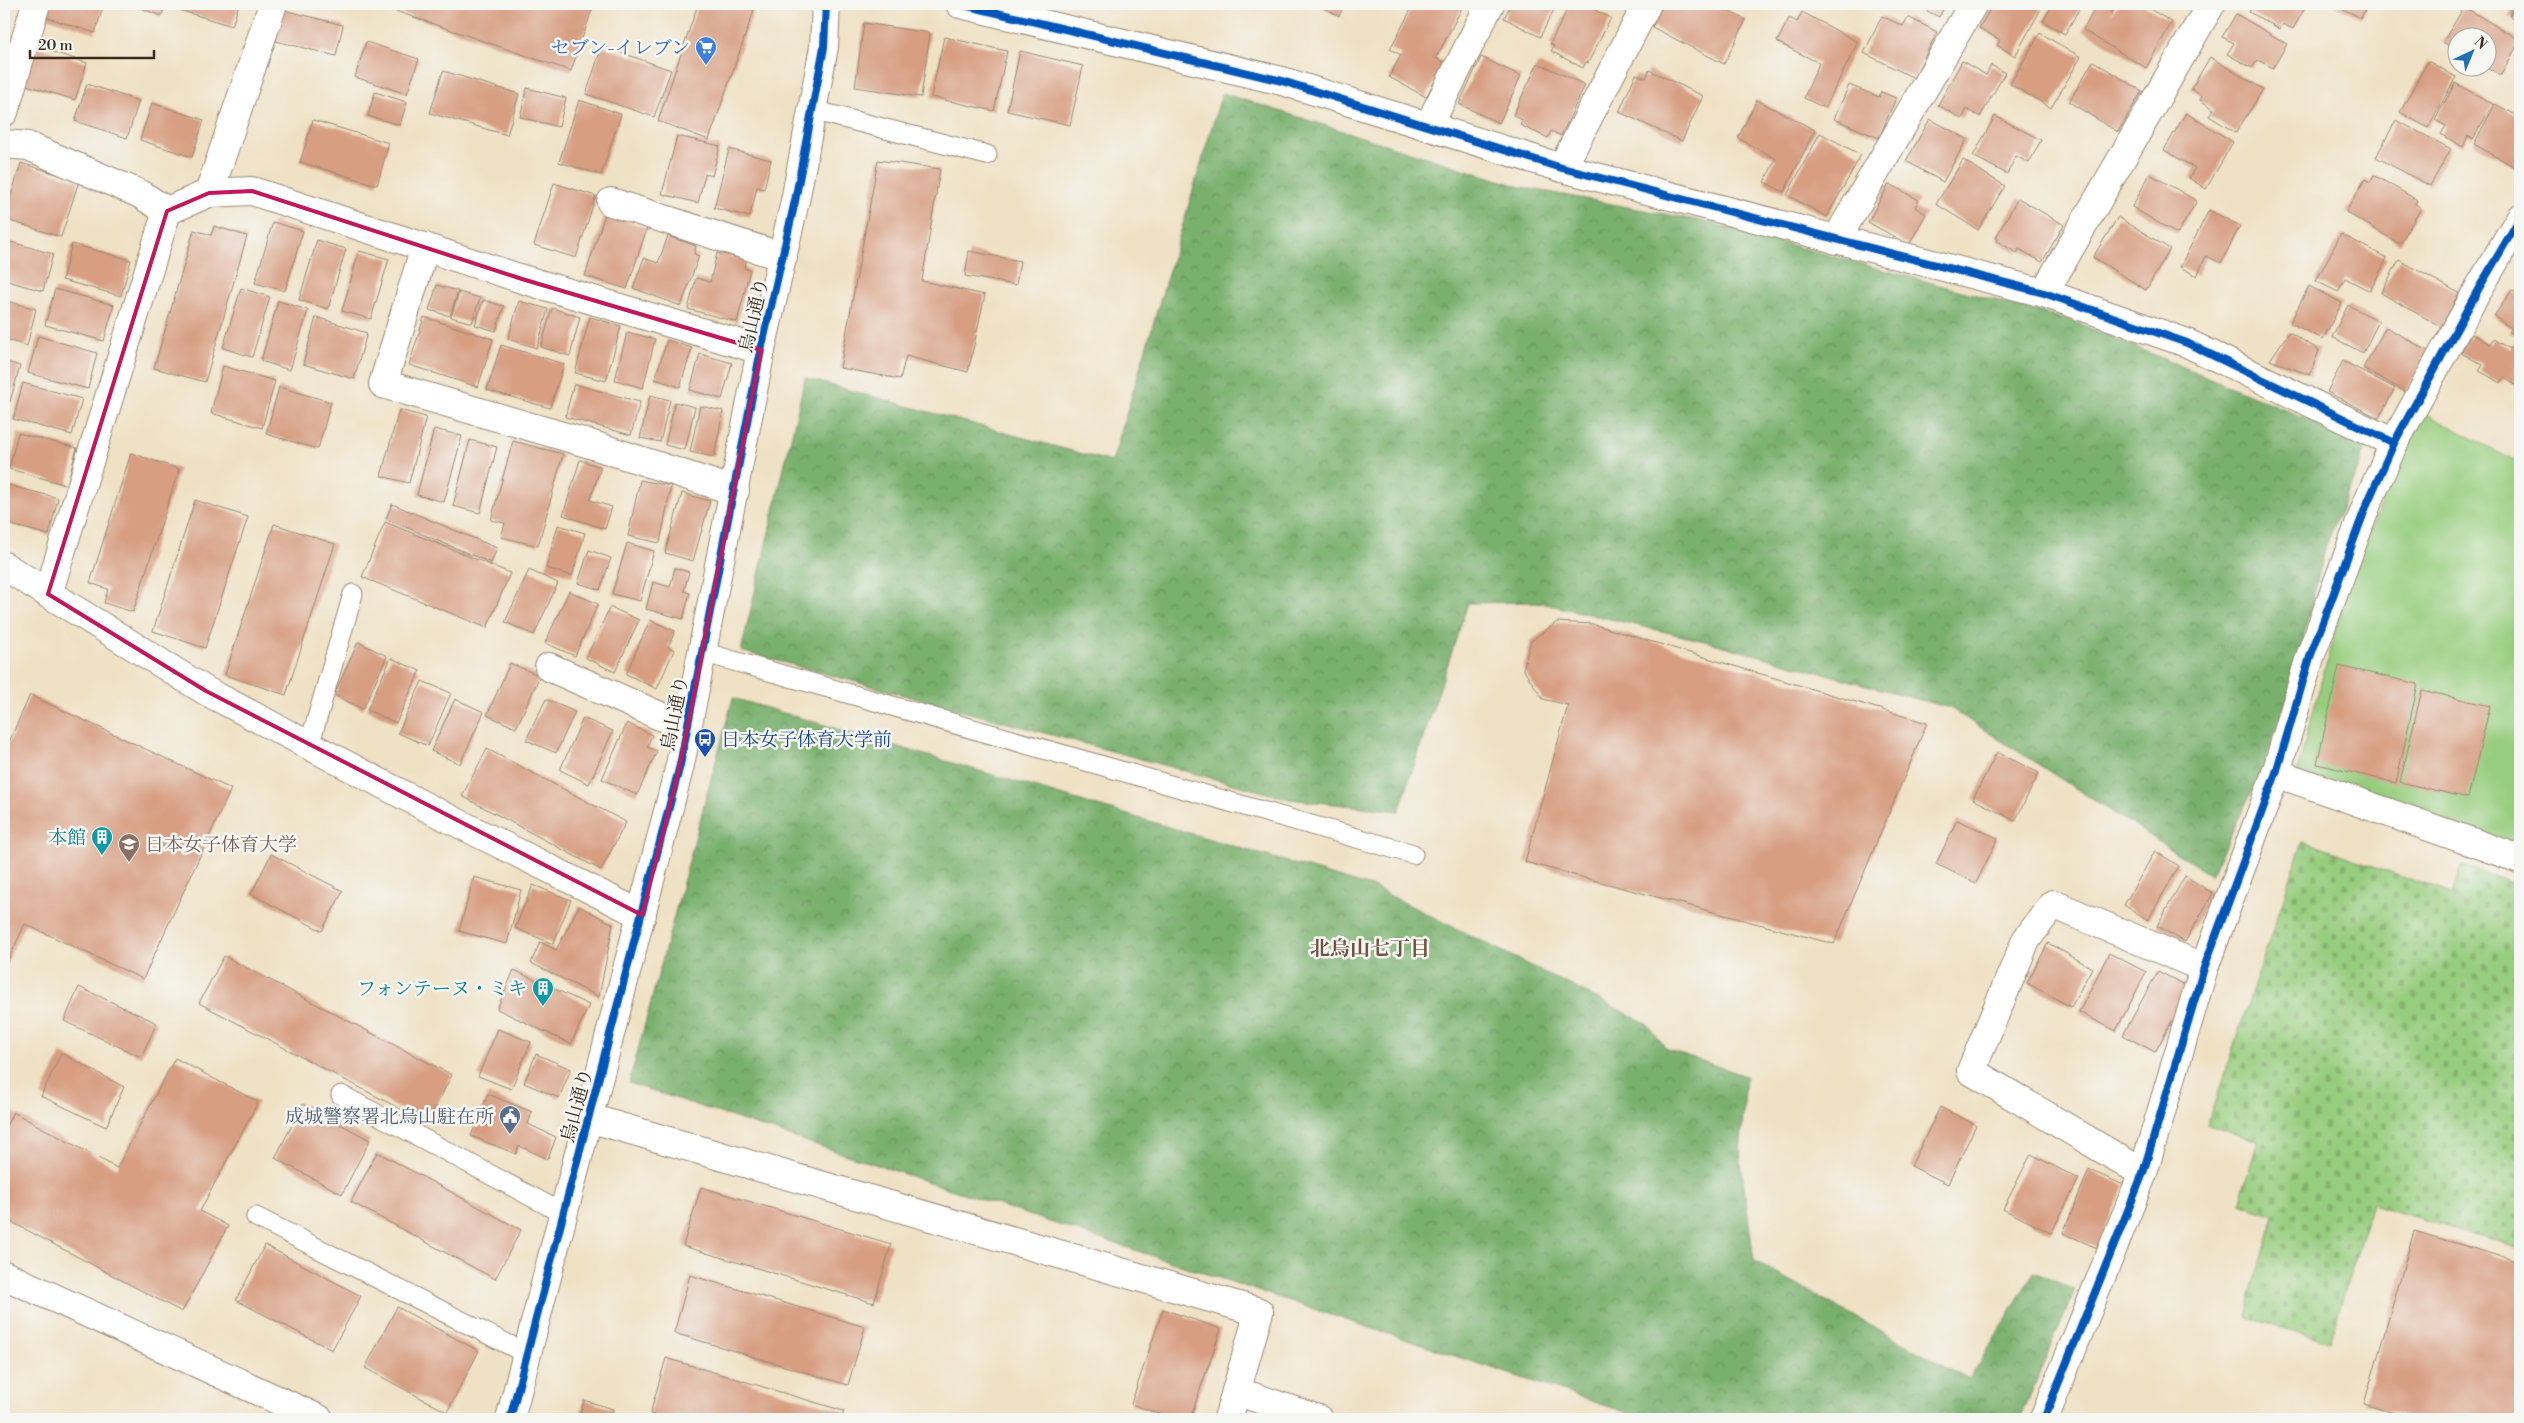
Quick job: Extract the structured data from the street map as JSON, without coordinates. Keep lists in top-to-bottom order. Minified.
{"streets":{"street":["烏山通り"]},"districts":["北烏山七丁目"],"places":{"supermarket":["セブン-イレブン"],"bus stop":["日本女子体育大学前"],"building":["本館","フォンテーヌ・ミキ"],"school or university":["日本女子体育大学"],"public building":["成城警察署北烏山駐在所"]},"scale_bar":"20 m","north":"top right"}
